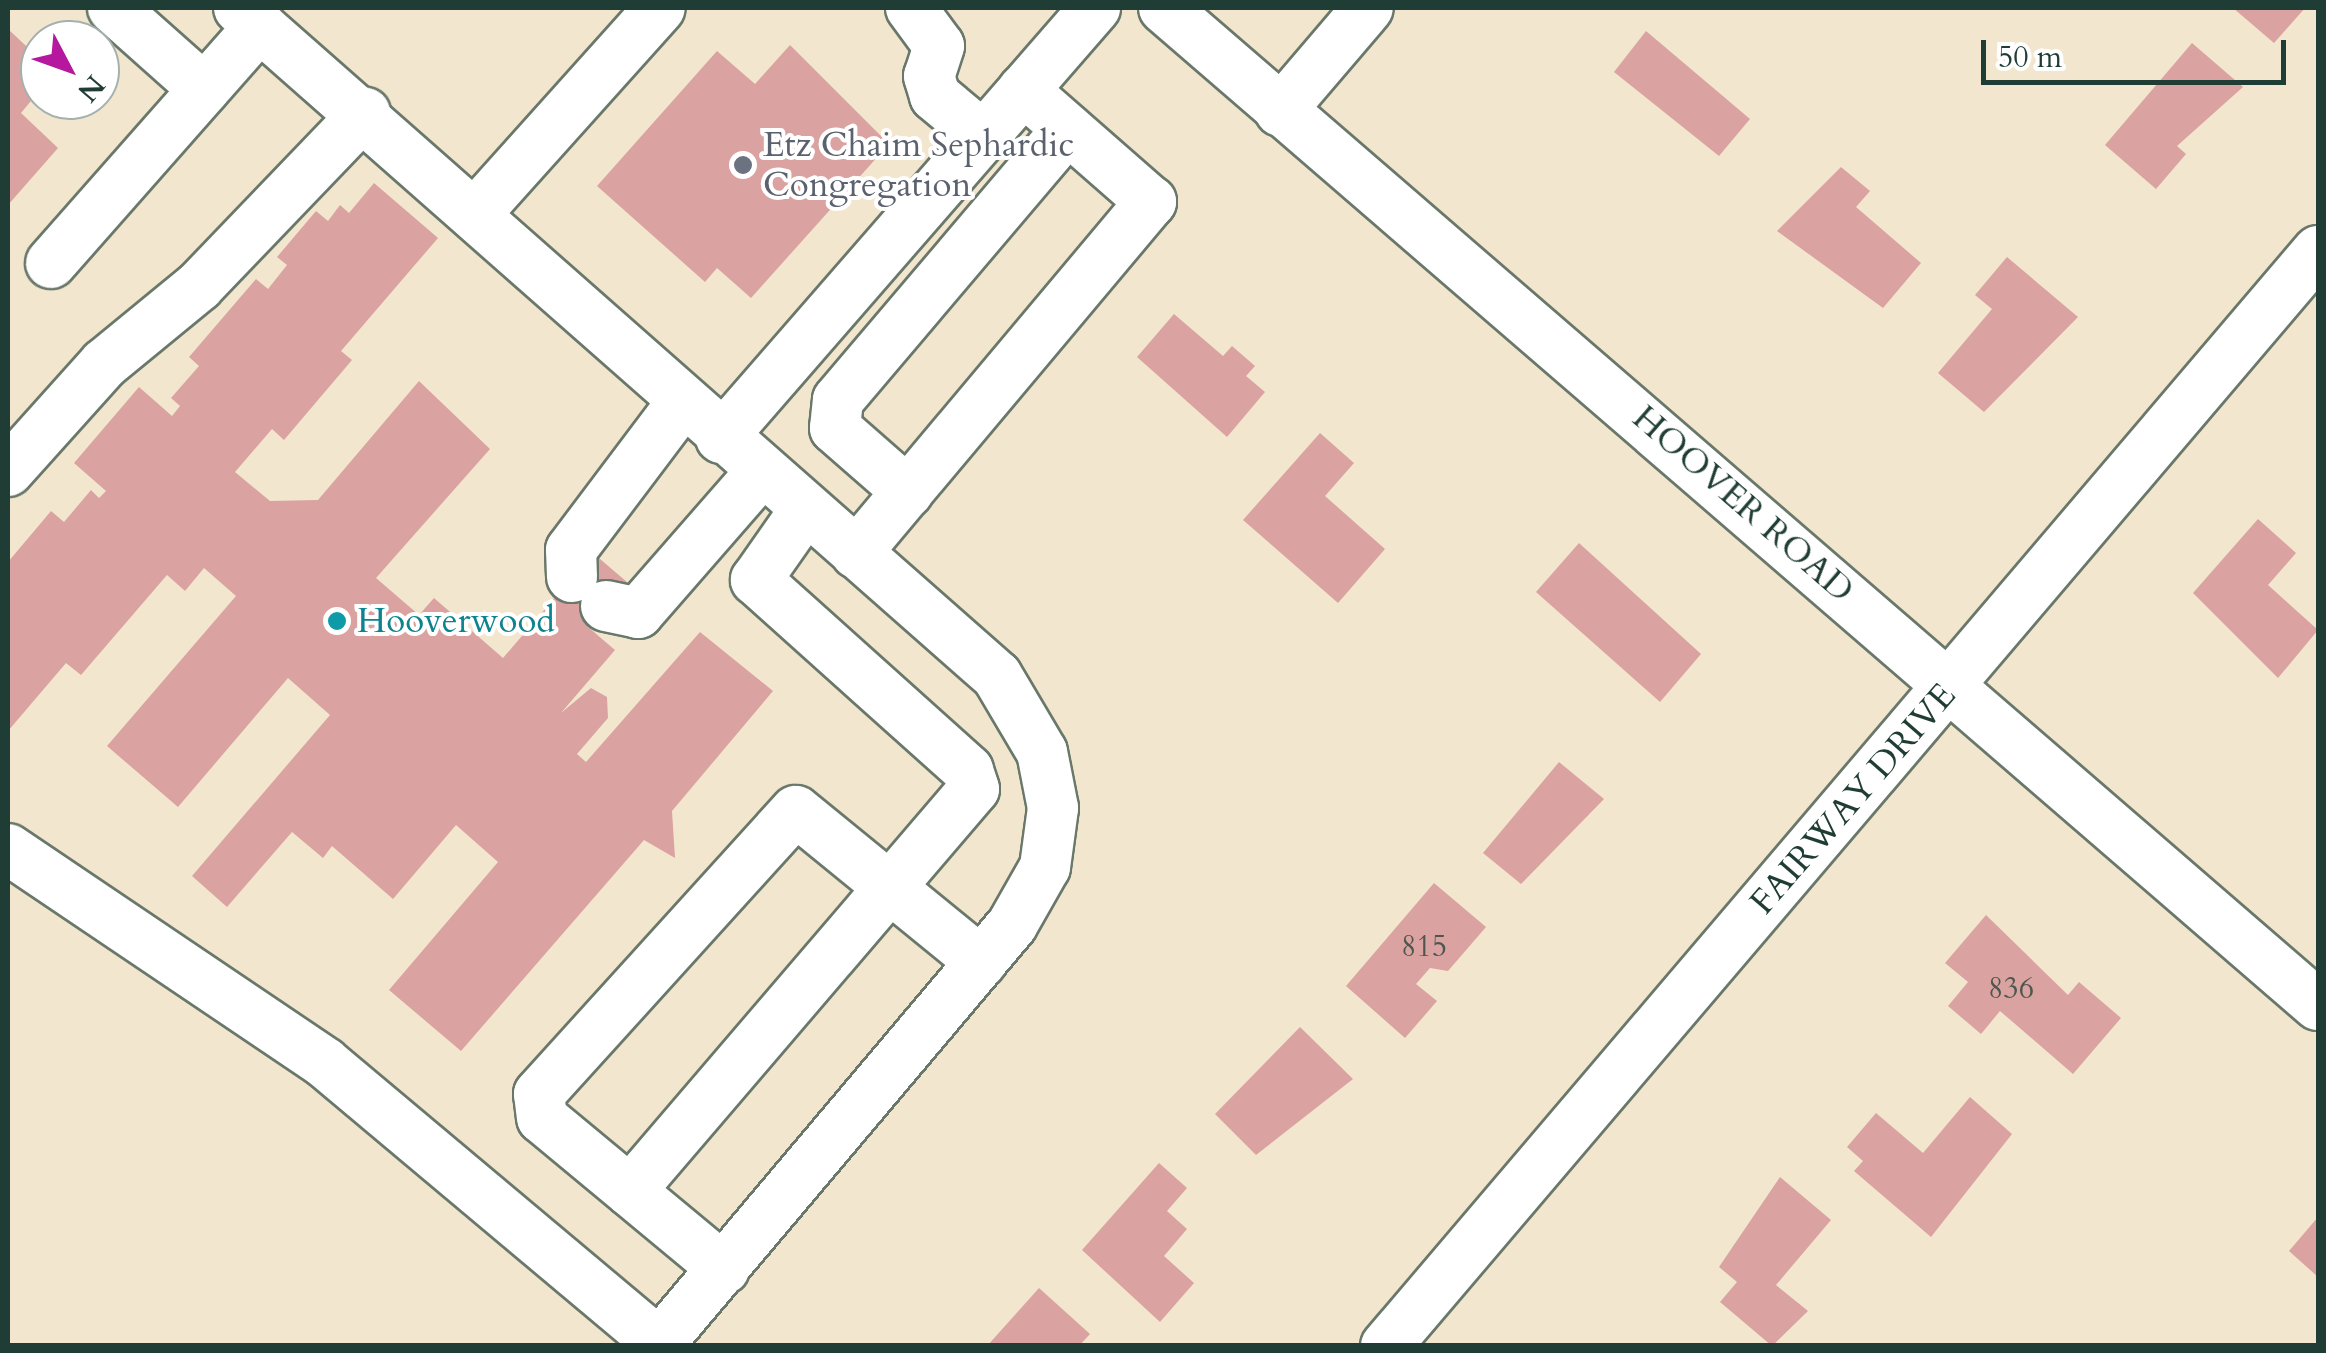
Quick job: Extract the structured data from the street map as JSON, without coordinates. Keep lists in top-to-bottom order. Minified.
{"streets":{"street":["HOOVER ROAD","FAIRWAY DRIVE"]},"crossings":[["HOOVER ROAD","FAIRWAY DRIVE"]],"places":["Etz Chaim Sephardic Congregation","Hooverwood"],"house_numbers":["815","836"],"scale_bar":"50 m","north":"bottom right"}
